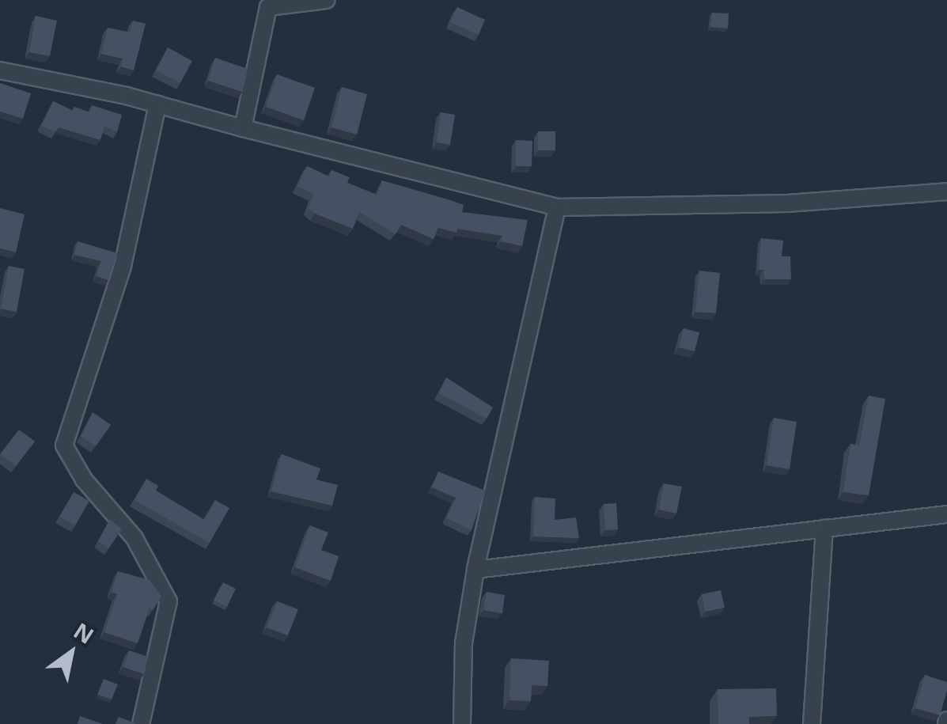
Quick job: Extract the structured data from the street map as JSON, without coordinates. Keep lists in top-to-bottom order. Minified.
{"north":"top right"}
